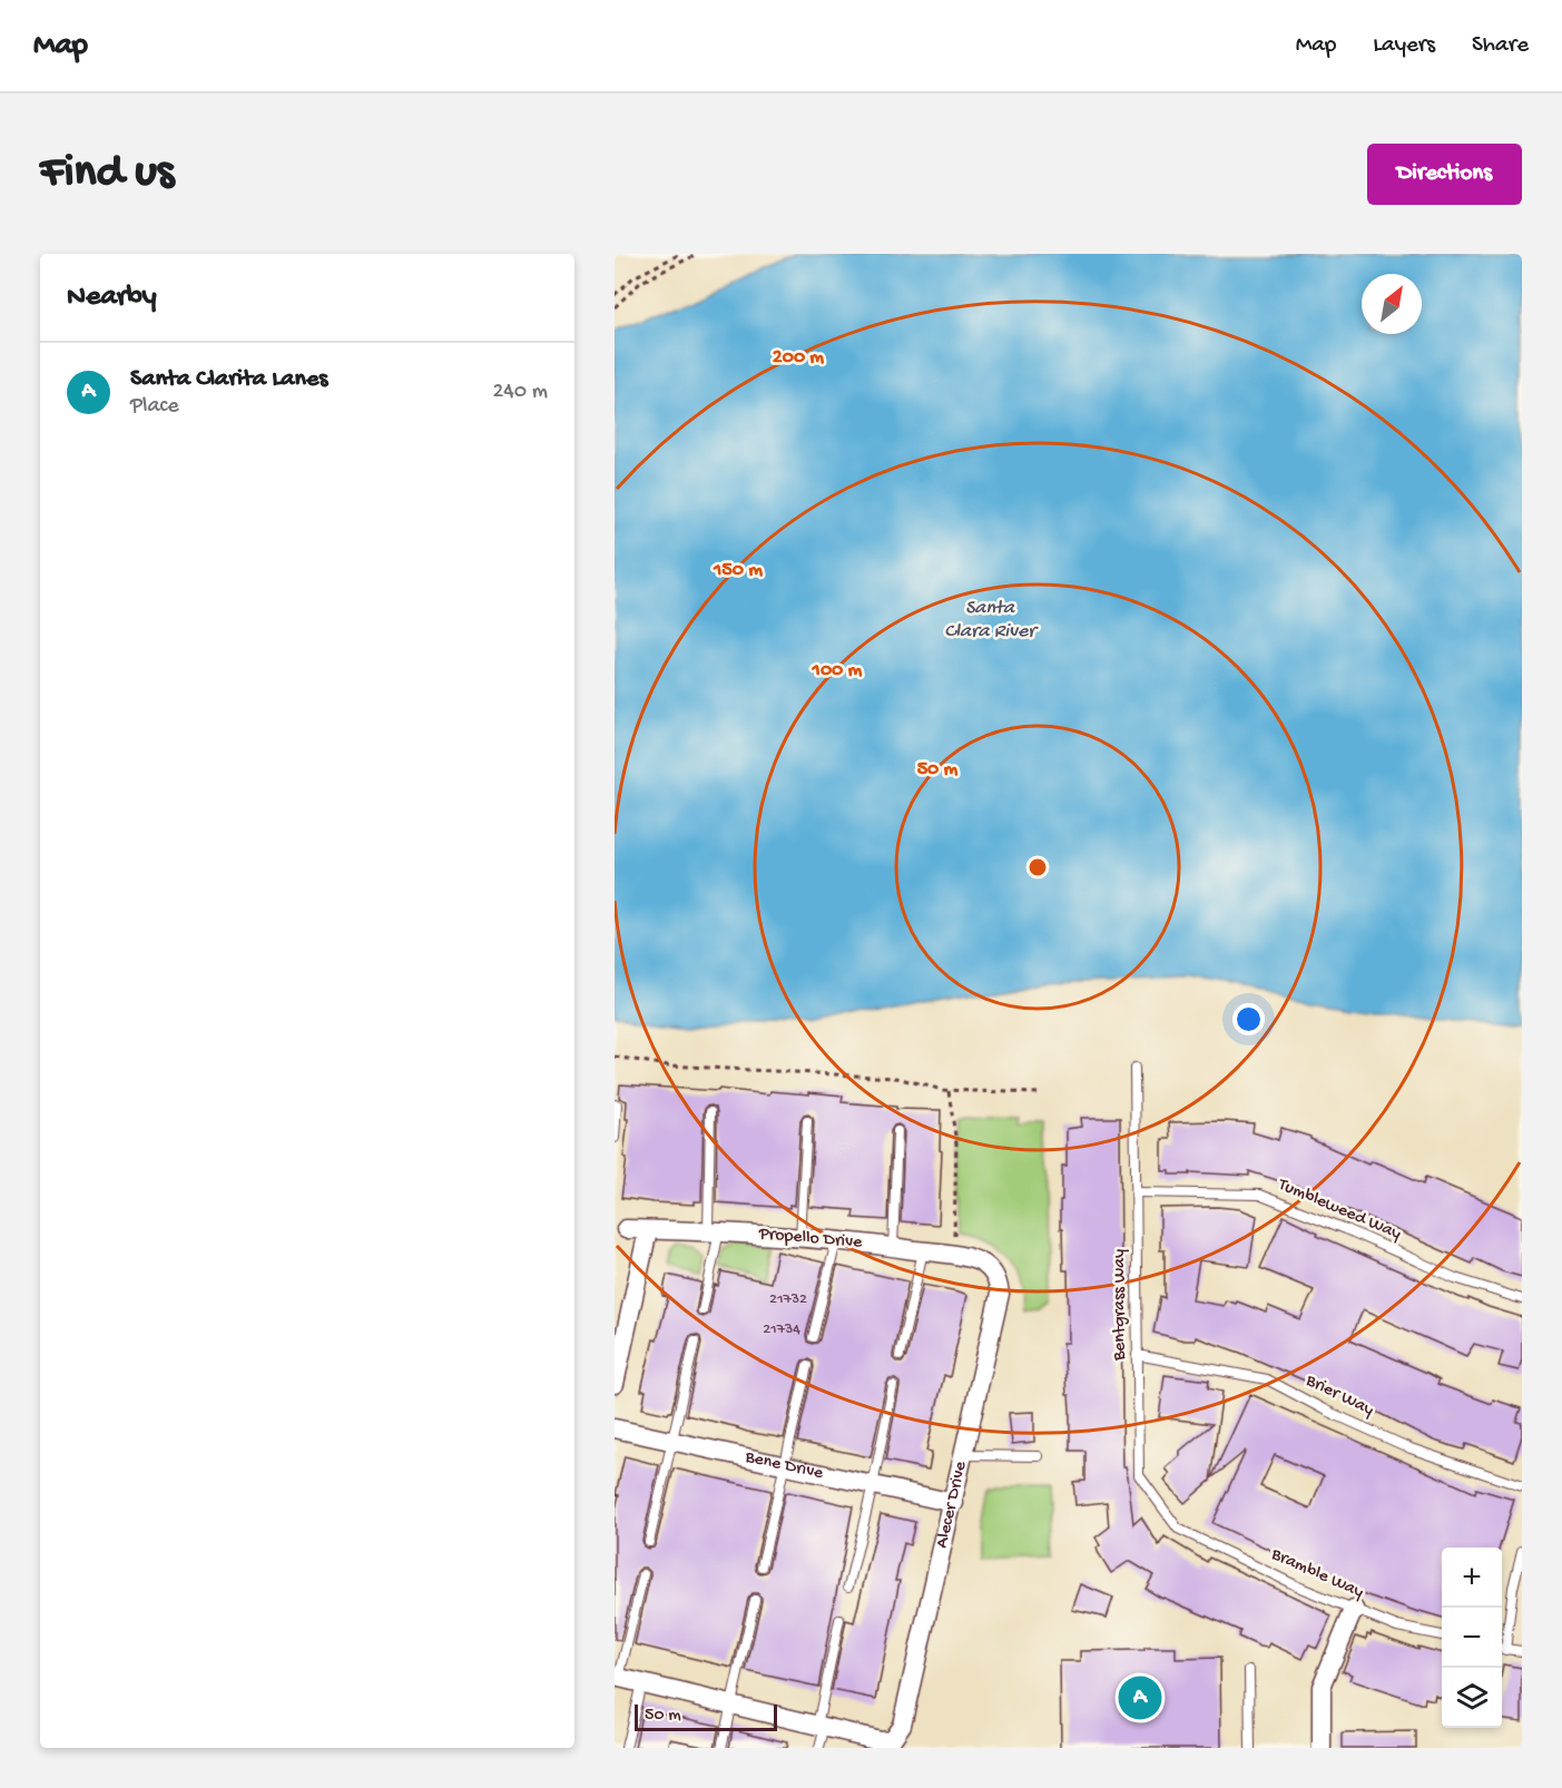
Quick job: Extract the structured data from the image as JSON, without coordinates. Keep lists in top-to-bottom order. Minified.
{"streets":{"street":["Propello Drive","Bene Drive","Alecer Drive"],"lane":["Tumbleweed Way","Bentgrass Way","Brier Way","Bramble Way"]},"crossings":[["Tumbleweed Way","Bentgrass Way"],["Propello Drive","Alecer Drive"],["Bentgrass Way","Brier Way"],["Bentgrass Way","Bramble Way"],["Bene Drive","Alecer Drive"]],"water":["Santa Clara River"],"house_numbers":["21732","21734"],"scale_bar":"50 m","north":"top right","page":{"header":"Map","nav":["Map","Layers","Share"],"buttons":"Directions","title":"Find us","heading":"Nearby","list":[{"mark":"A","name":"Santa Clarita Lanes","note":"Place","value":"240 m"}],"map_buttons":["+","−"],"pins":"A","scale":"50 m"},"rings":["200 m","150 m","100 m","50 m"]}
